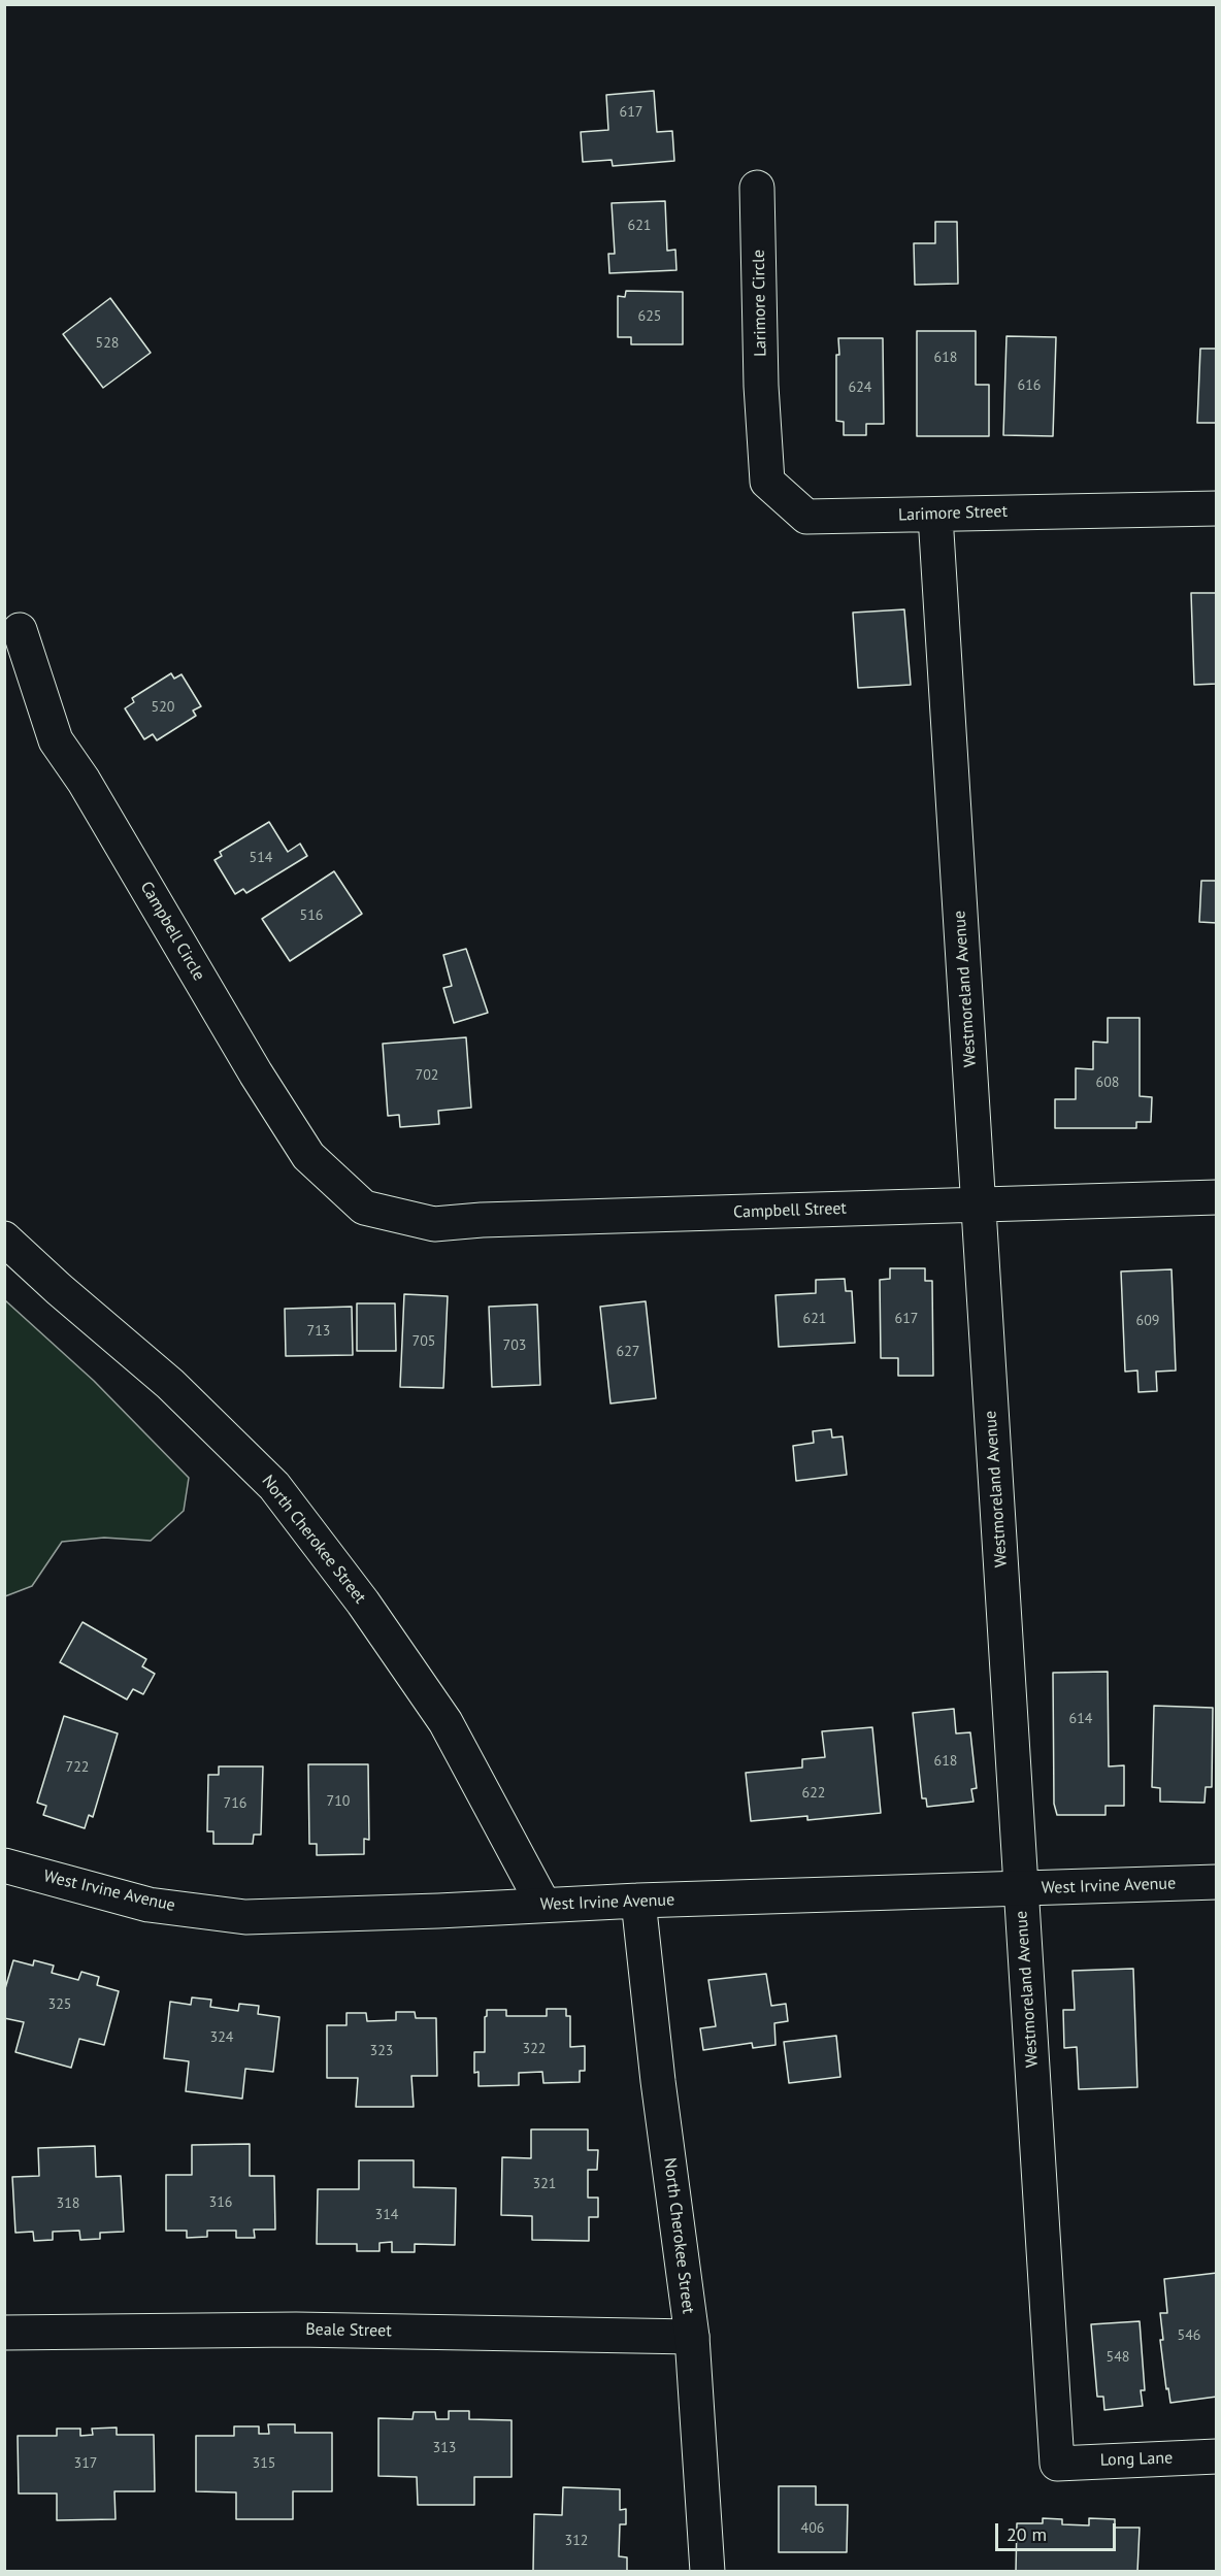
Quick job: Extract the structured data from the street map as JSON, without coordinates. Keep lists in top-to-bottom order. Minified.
{"streets":{"street":["Larimore Circle","Larimore Street","Campbell Circle","Westmoreland Avenue","Campbell Street","North Cherokee Street","West Irvine Avenue","Beale Street","Long Lane"]},"crossings":[["Larimore Circle","Larimore Street"],["Larimore Street","Westmoreland Avenue"],["Campbell Circle","Campbell Street"],["Westmoreland Avenue","Campbell Street"],["Westmoreland Avenue","West Irvine Avenue"],["Westmoreland Avenue","Long Lane"],["North Cherokee Street","West Irvine Avenue"],["North Cherokee Street","Beale Street"]],"house_numbers":["617","621","625","528","618","616","624","520","514","516","702","608","621","617","609","713","705","703","627","614","618","722","622","710","716","325","324","322","323","321","316","318","314","546","548","313","317","315","406","312"],"scale_bar":"20 m"}
